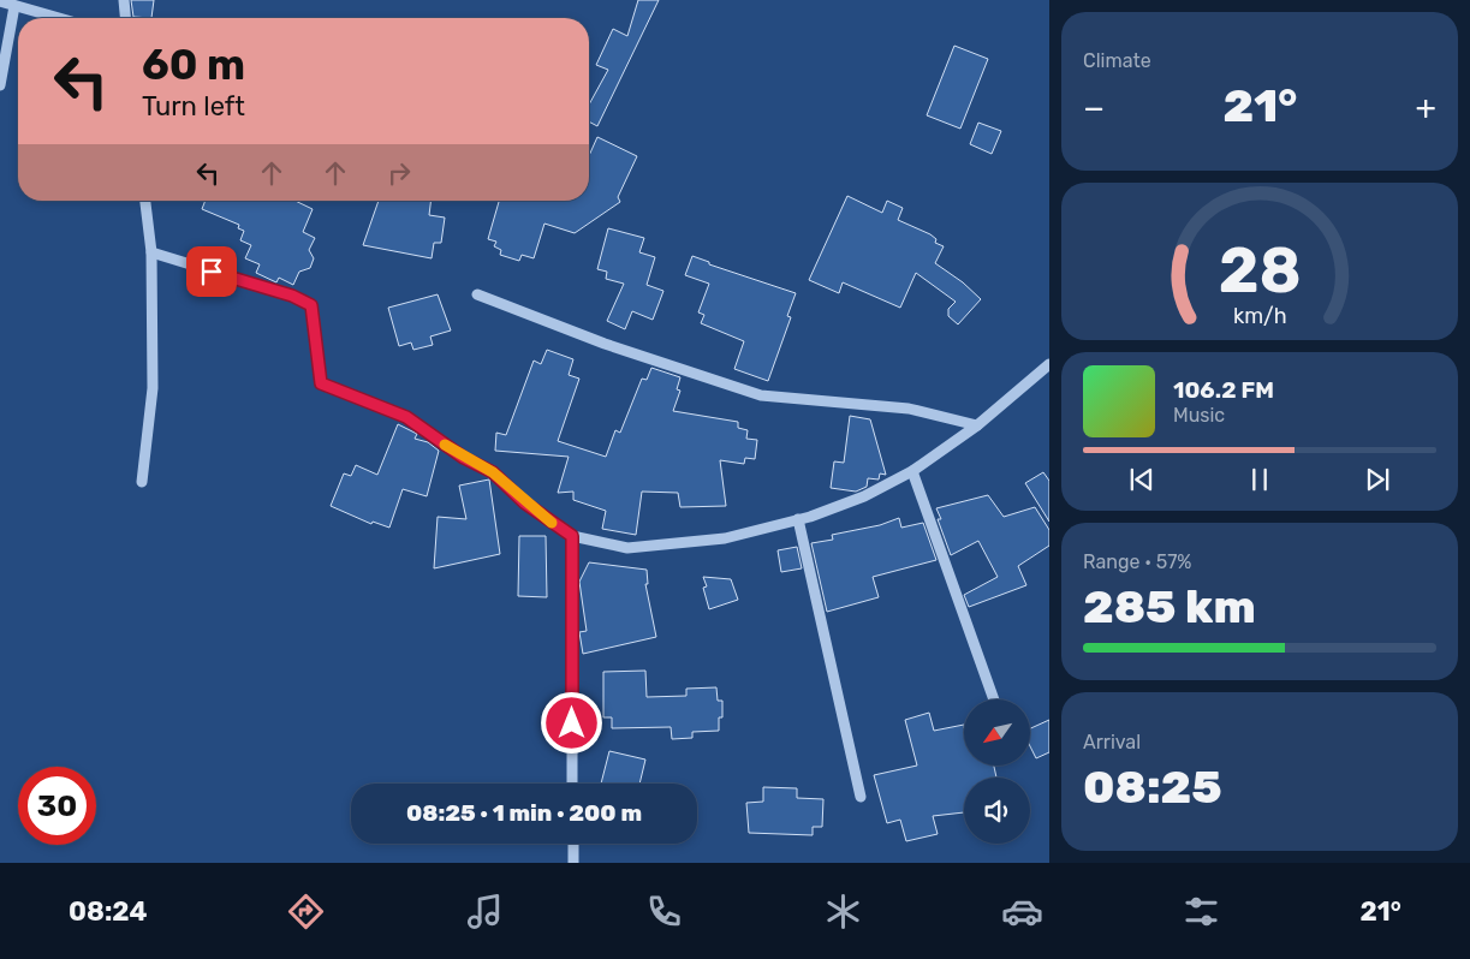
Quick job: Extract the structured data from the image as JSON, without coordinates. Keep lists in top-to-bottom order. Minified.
{"north":"bottom left","page":{"tile":["Climate",["Range · 57%","285 km"],["Arrival","08:25"]],"turn":["60 m","Turn left"],"heat":["−","21°","+"],"song":["106.2 FM","Music"],"limit":"30","trip":"08:25 · 1 min · 200 m","tabs":["08:24","21°"],"gauge":["28","km/h"]}}
